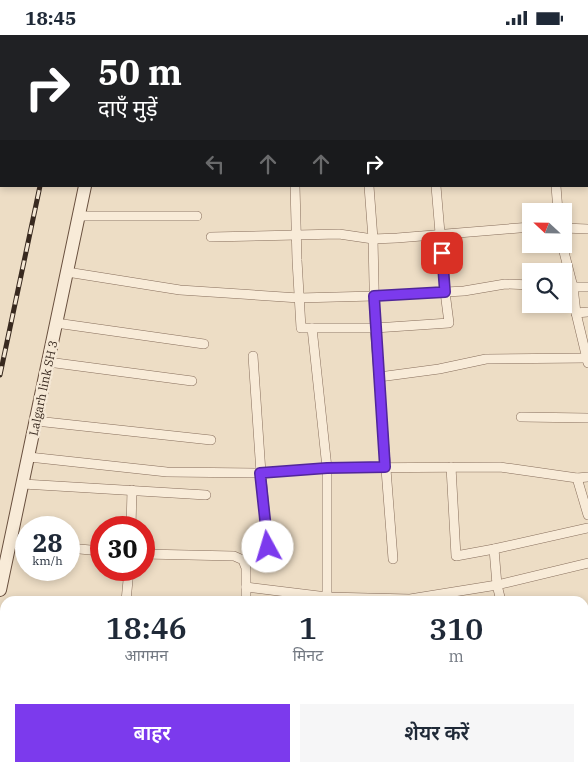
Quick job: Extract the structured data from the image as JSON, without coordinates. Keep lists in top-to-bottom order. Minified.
{"streets":{"street":["Lalgarh link SH 3"]},"north":"left","page":{"status":"18:45","turn":["50 m","दाएँ मुड़ें"],"speed":"28 km/h","limit":"30","eta":["18:46","आगमन","1","मिनट","310","m"],"buttons":["बाहर","शेयर करें"]}}
